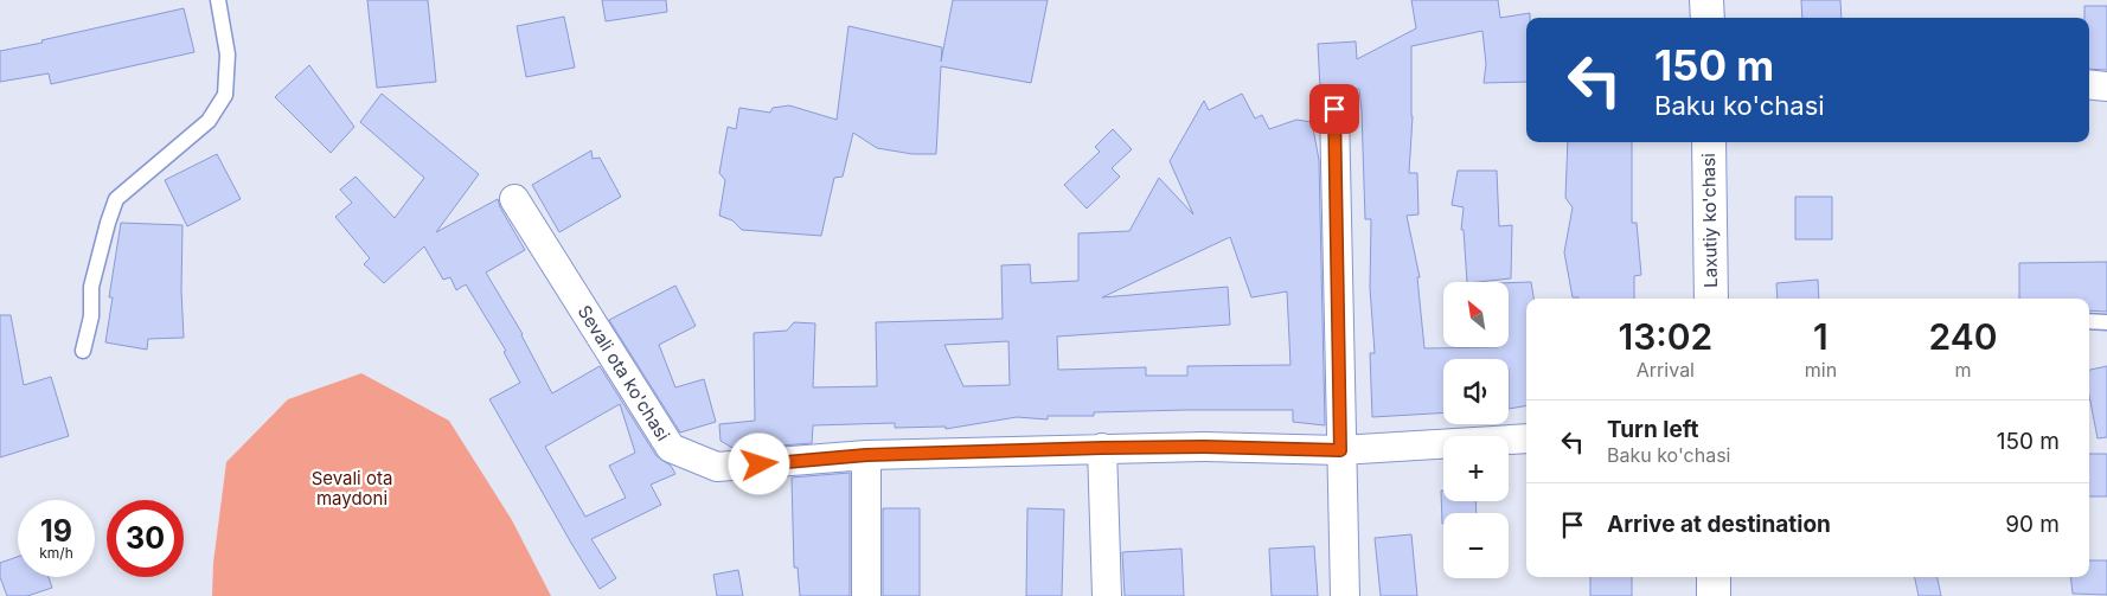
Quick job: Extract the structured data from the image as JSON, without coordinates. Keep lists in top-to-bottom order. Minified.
{"streets":{"street":["Laxutiy ko'chasi","Sevali ota ko'chasi"]},"parks":["Sevali ota maydoni"],"north":"top left","page":{"turn":["150 m","Baku ko'chasi"],"map_buttons":["+","−"],"eta":["13:02","Arrival","1","min","240","m"],"list":[{"name":"Turn left","note":"Baku ko'chasi","value":"150 m"},{"name":"Arrive at destination","value":"90 m"}],"speed":"19 km/h","limit":"30"}}
